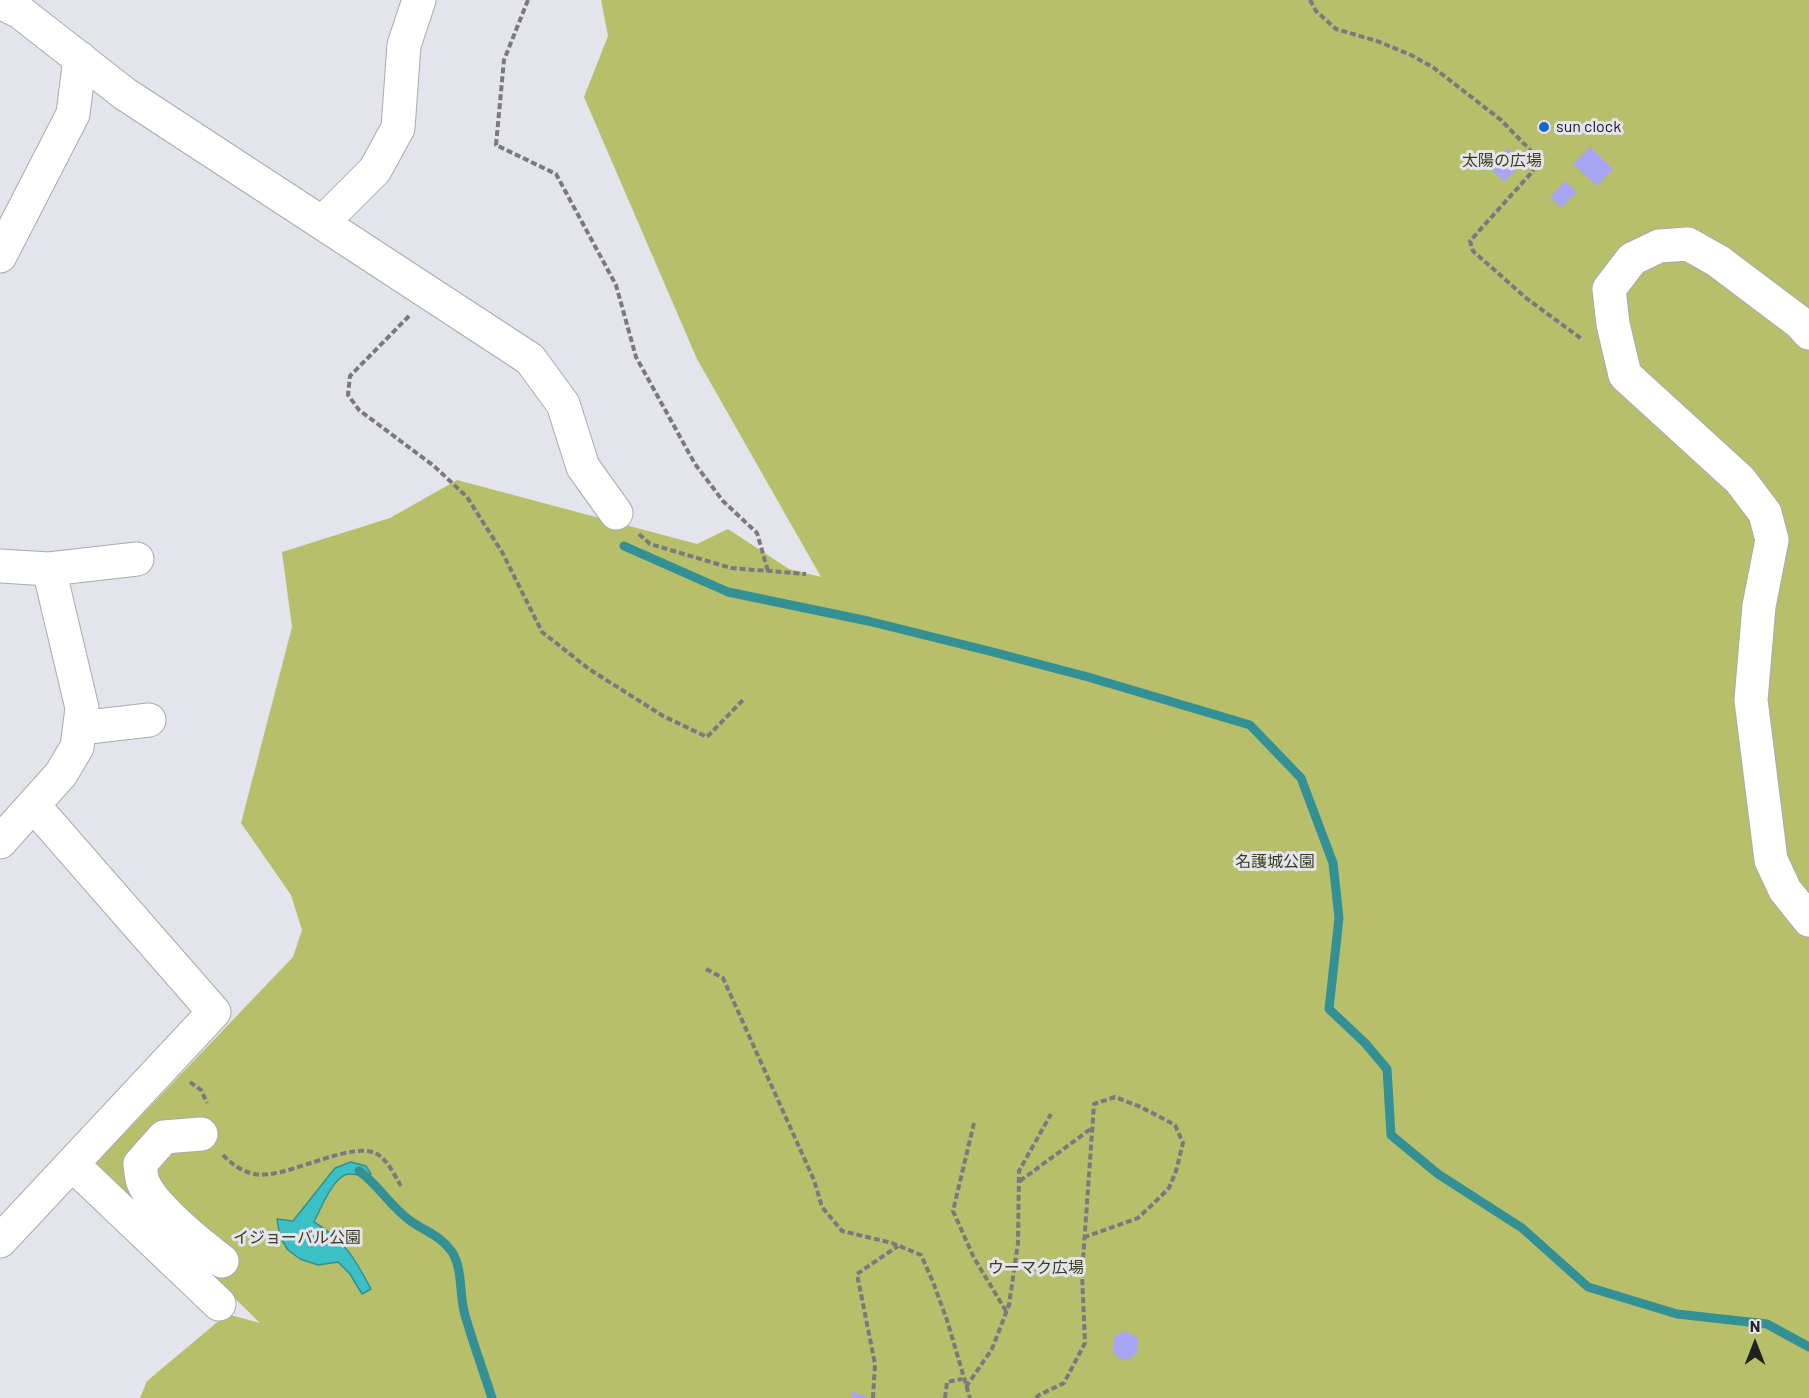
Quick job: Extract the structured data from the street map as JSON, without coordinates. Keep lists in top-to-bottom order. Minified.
{"parks":["太陽の広場","名護城公園","イジョーバル公園","ウーマク広場"],"places":["sun clock"],"north":"top"}
